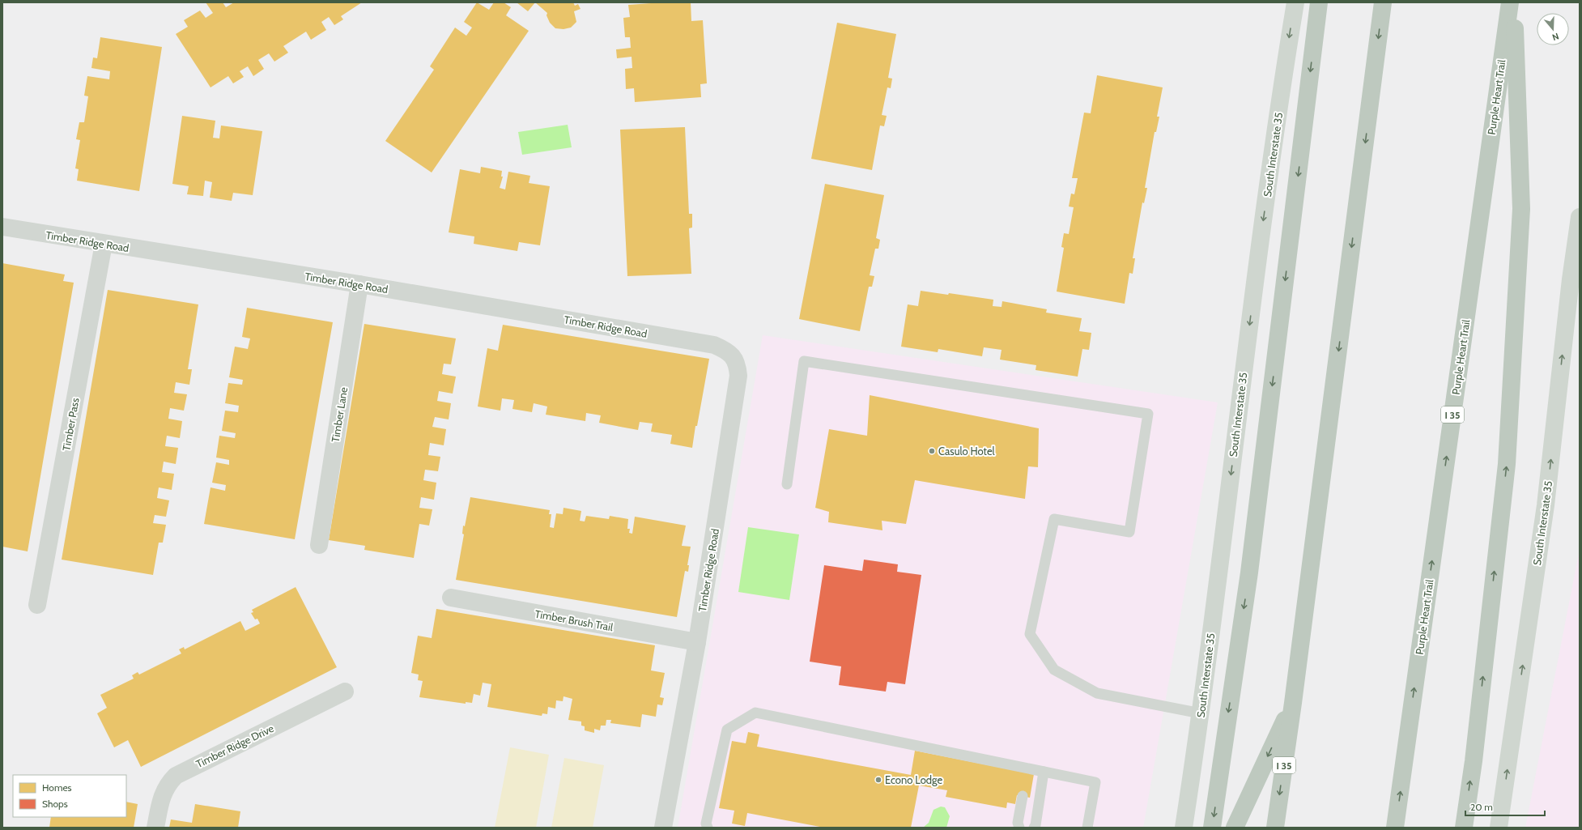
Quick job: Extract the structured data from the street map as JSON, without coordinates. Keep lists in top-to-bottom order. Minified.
{"streets":{"highway":["Purple Heart Trail","I 35"],"main road":["South Interstate 35"],"street":["Timber Ridge Road","Timber Lane","Timber Pass","Timber Brush Trail","Timber Ridge Drive"]},"crossings":[["Timber Ridge Road","Timber Lane"],["Timber Ridge Road","Timber Pass"],["Timber Ridge Road","Timber Brush Trail"]],"places":["Casulo Hotel","Econo Lodge"],"legend":["Homes","Shops"],"scale_bar":"20 m","north":"bottom"}
